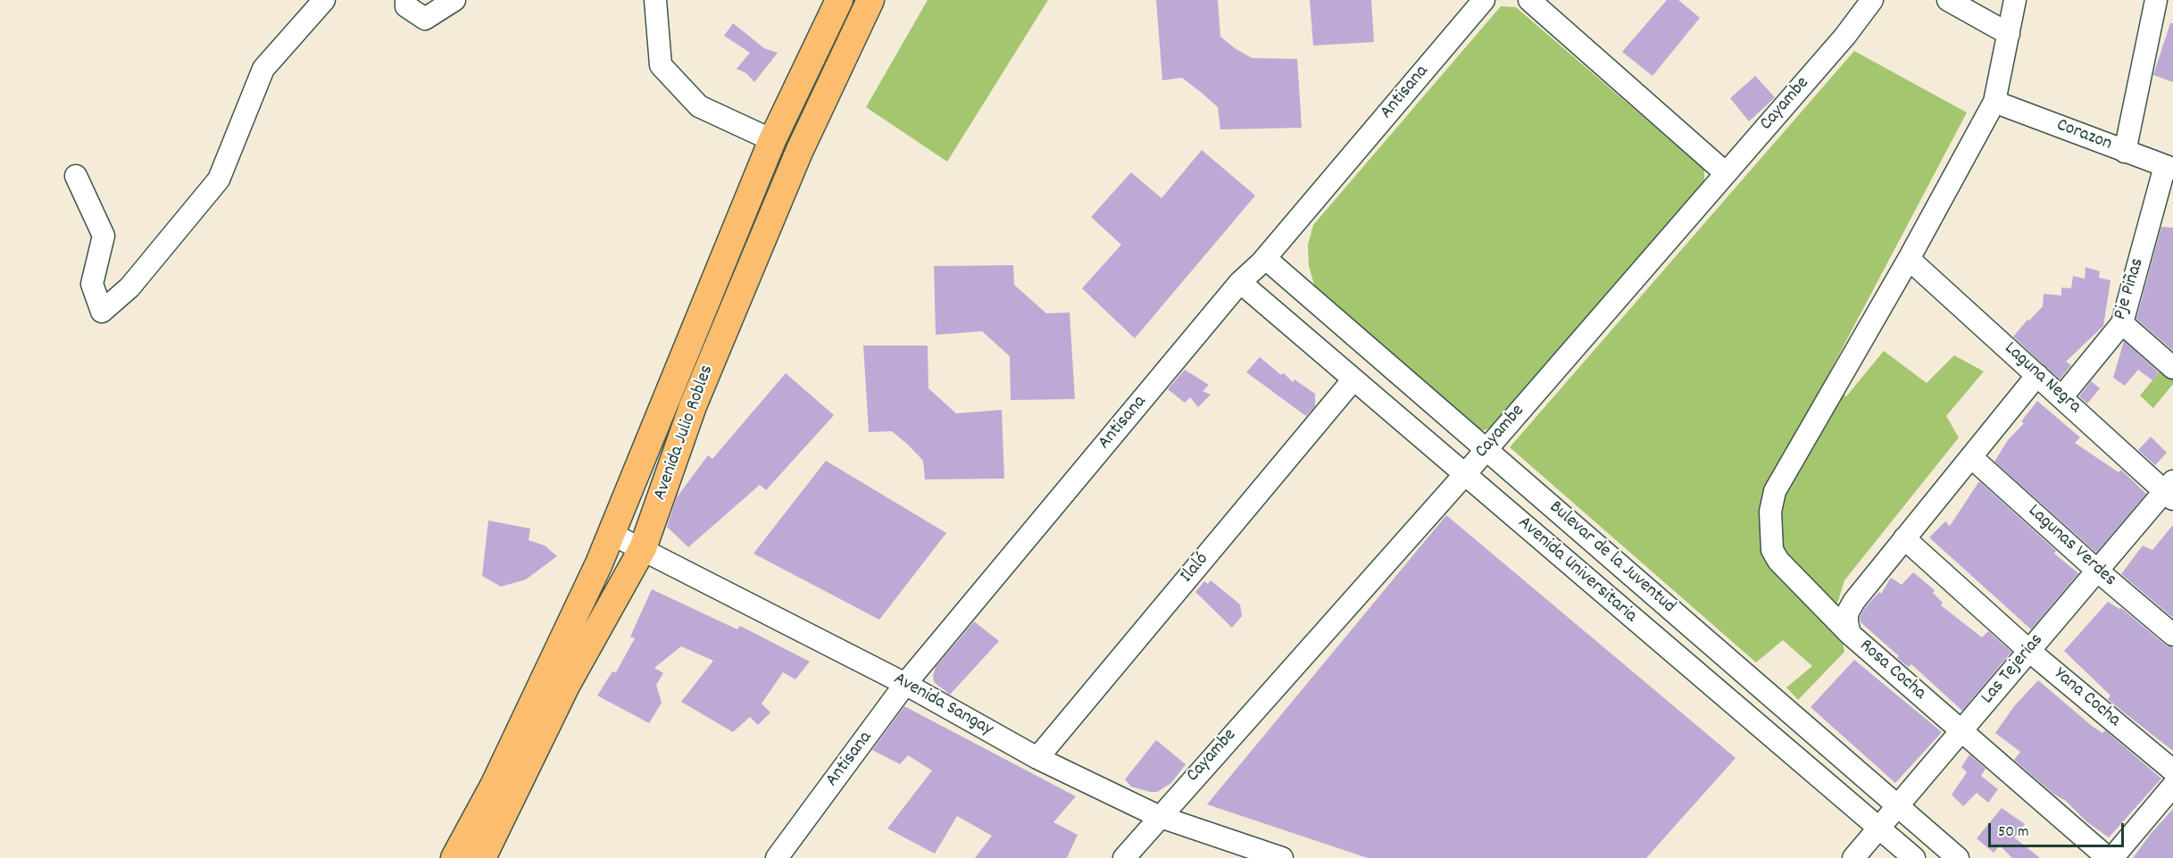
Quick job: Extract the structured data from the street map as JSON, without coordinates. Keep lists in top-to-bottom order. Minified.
{"streets":{"main road":["Avenida Julio Robles"],"street":["Antisana","Cayambe","Corazon","Pje Piñas","Laguna Negra","Lagunas Verdes","Bulevar de la Juventud","Ilaló","Avenida Universitaria","Las Tejerias","Rosa Cocha","Yana Cocha","Avenida Sangay"]},"crossings":[["Antisana","Bulevar de la Juventud"],["Antisana","Avenida Universitaria"],["Antisana","Avenida Sangay"],["Cayambe","Bulevar de la Juventud"],["Cayambe","Avenida Universitaria"],["Cayambe","Avenida Sangay"],["Corazon","Pje Piñas"],["Pje Piñas","Laguna Negra"],["Laguna Negra","Las Tejerias"],["Laguna Negra","Rosa Cocha"],["Avenida Julio Robles","Avenida Sangay"],["Lagunas Verdes","Las Tejerias"],["Lagunas Verdes","Rosa Cocha"],["Bulevar de la Juventud","Las Tejerias"],["Ilaló","Avenida Universitaria"],["Ilaló","Avenida Sangay"],["Avenida Universitaria","Las Tejerias"],["Las Tejerias","Rosa Cocha"],["Las Tejerias","Yana Cocha"],["Rosa Cocha","Yana Cocha"]],"scale_bar":"50 m"}
